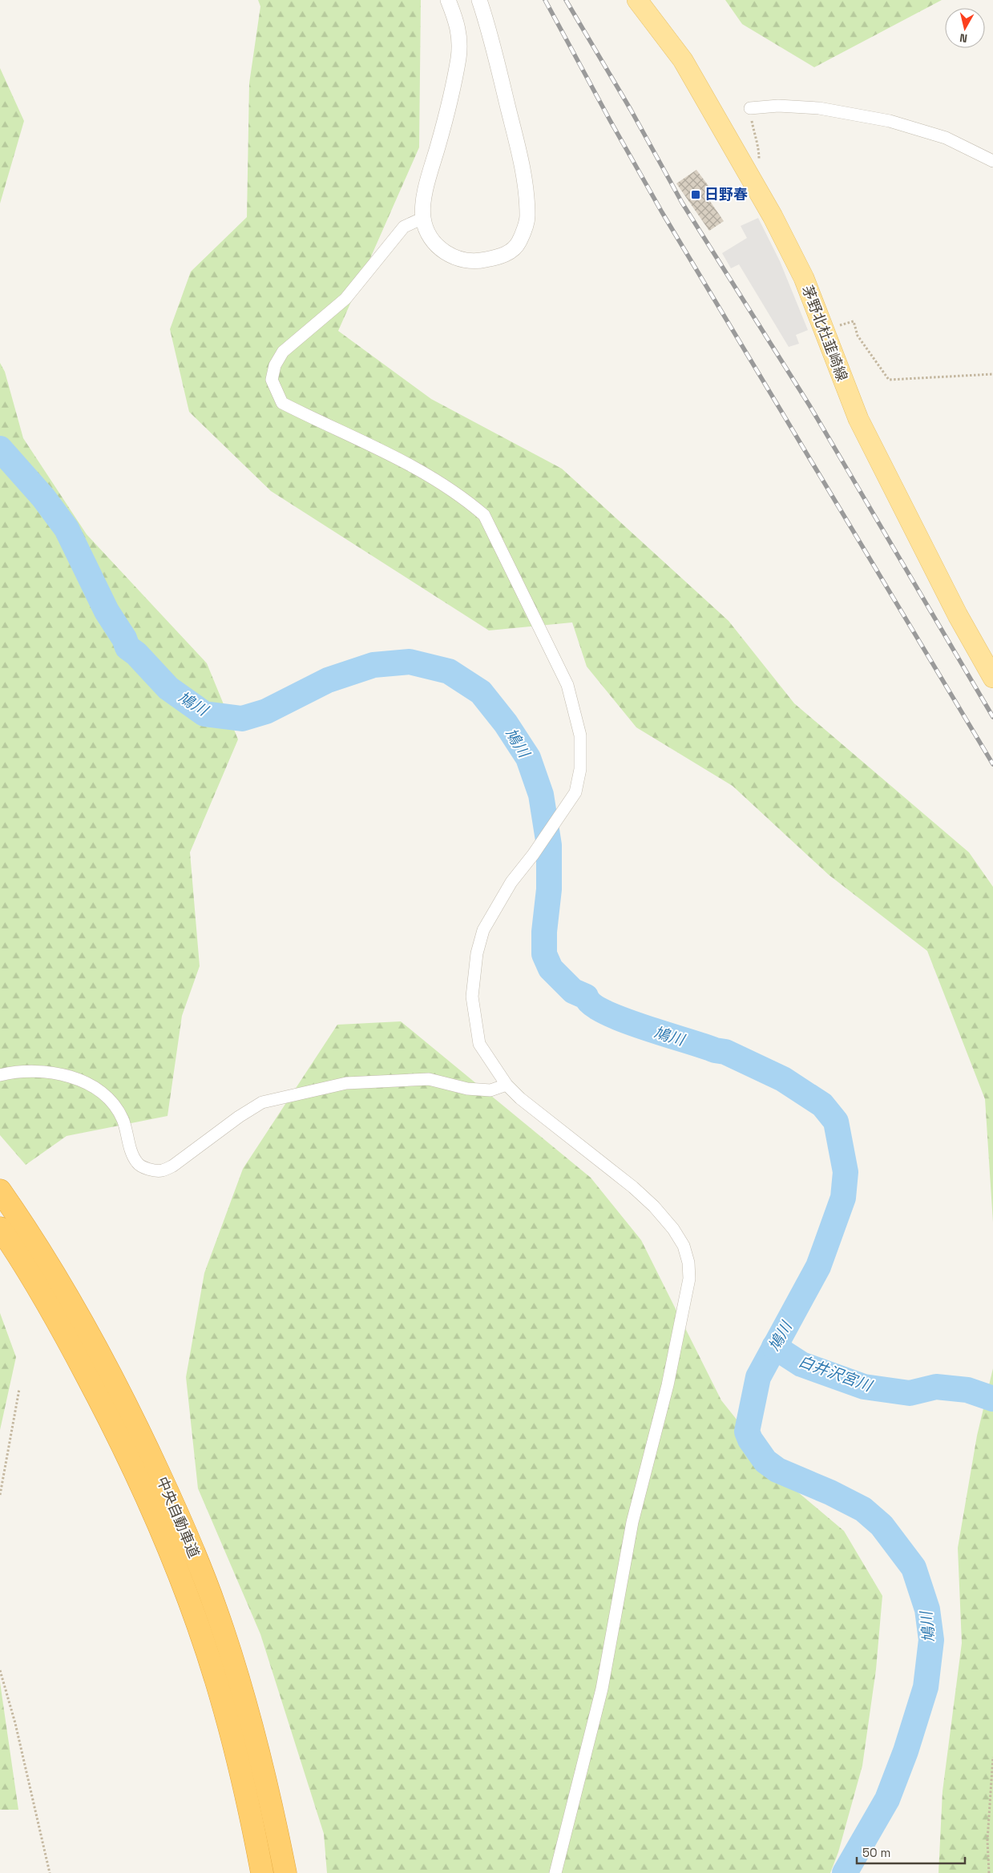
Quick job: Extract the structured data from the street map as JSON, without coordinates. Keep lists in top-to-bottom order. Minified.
{"streets":{"highway":["中央自動車道"],"main road":["茅野北杜韮崎線"]},"water":["鳩川","白井沢宮川"],"places":{"transit":["日野春"]},"scale_bar":"50 m","north":"bottom"}
